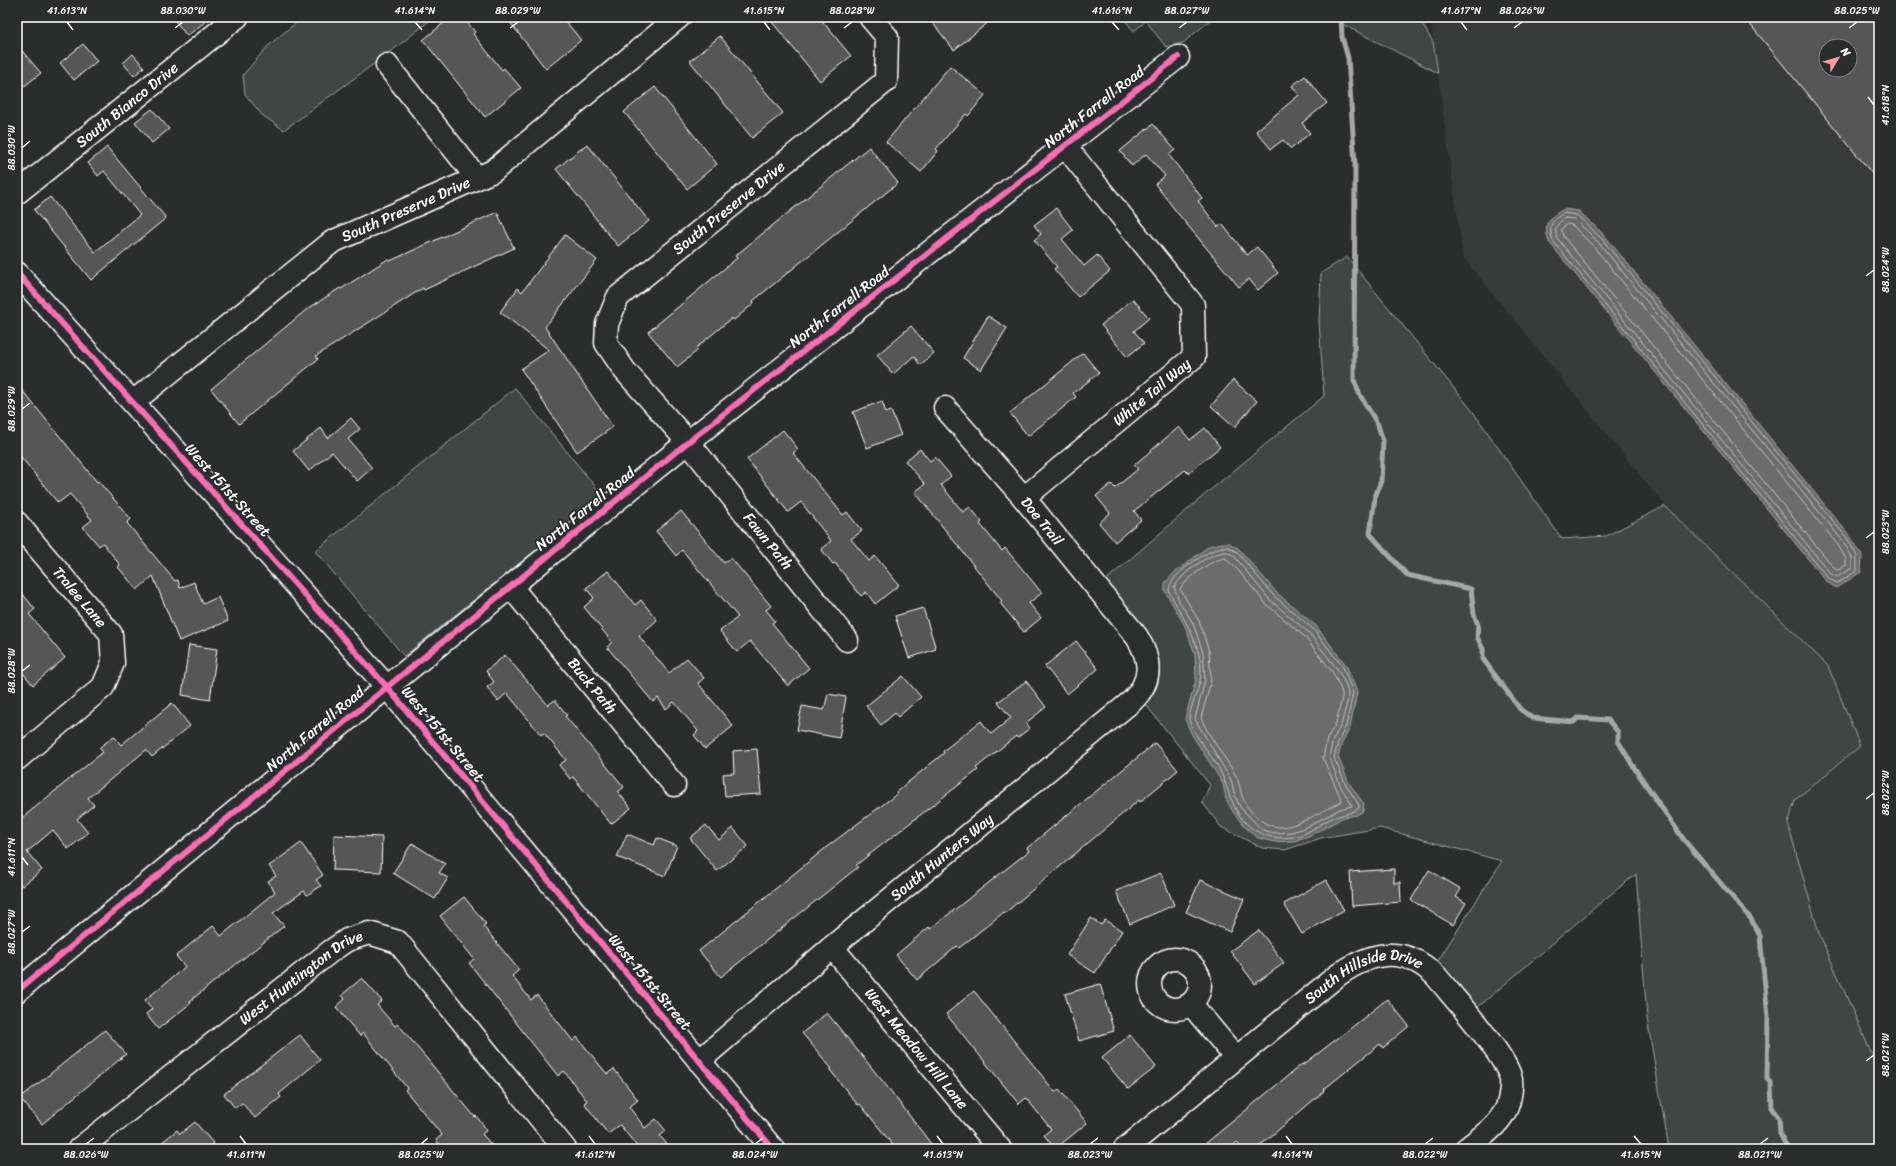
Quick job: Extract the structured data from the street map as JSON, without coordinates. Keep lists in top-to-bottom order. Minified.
{"streets":{"street":["South Bianco Drive","North Farrell Road","South Preserve Drive","White Tail Way","West 151st Street","Doe Trail","Fawn Path","Tralee Lane","Buck Path","South Hunters Way","West Huntington Drive","South Hillside Drive","West Meadow Hill Lane"]},"crossings":[["North Farrell Road","South Preserve Drive"],["North Farrell Road","White Tail Way"],["North Farrell Road","West 151st Street"],["North Farrell Road","Fawn Path"],["North Farrell Road","Buck Path"],["South Preserve Drive","West 151st Street"],["South Preserve Drive","Fawn Path"],["White Tail Way","Doe Trail"],["West 151st Street","South Hunters Way"],["Doe Trail","South Hunters Way"],["South Hunters Way","West Meadow Hill Lane"]],"north":"top right","coordinates":["41.613°N","88.030°W","41.614°N","88.029°W","41.615°N","88.028°W","41.616°N","88.027°W","41.617°N","88.026°W","88.025°W","41.618°N","88.024°W","88.023°W","88.022°W","41.611°N","88.021°W","41.612°N"]}
